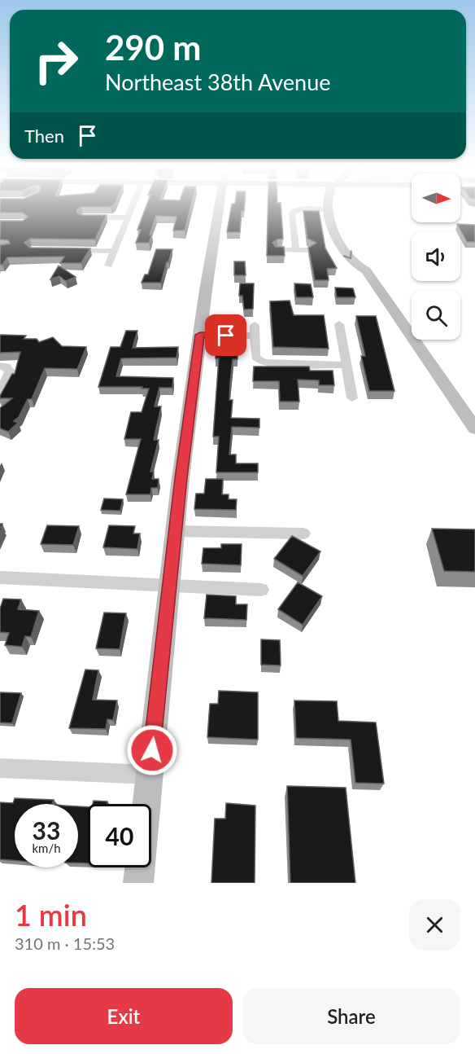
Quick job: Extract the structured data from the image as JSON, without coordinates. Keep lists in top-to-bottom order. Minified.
{"north":"right","page":{"turn":["290 m","Northeast 38th Avenue"],"then":"Then","speed":"33 km/h","limit":"40","heading":["1 min","310 m · 15:53"],"buttons":["Exit","Share"]}}
